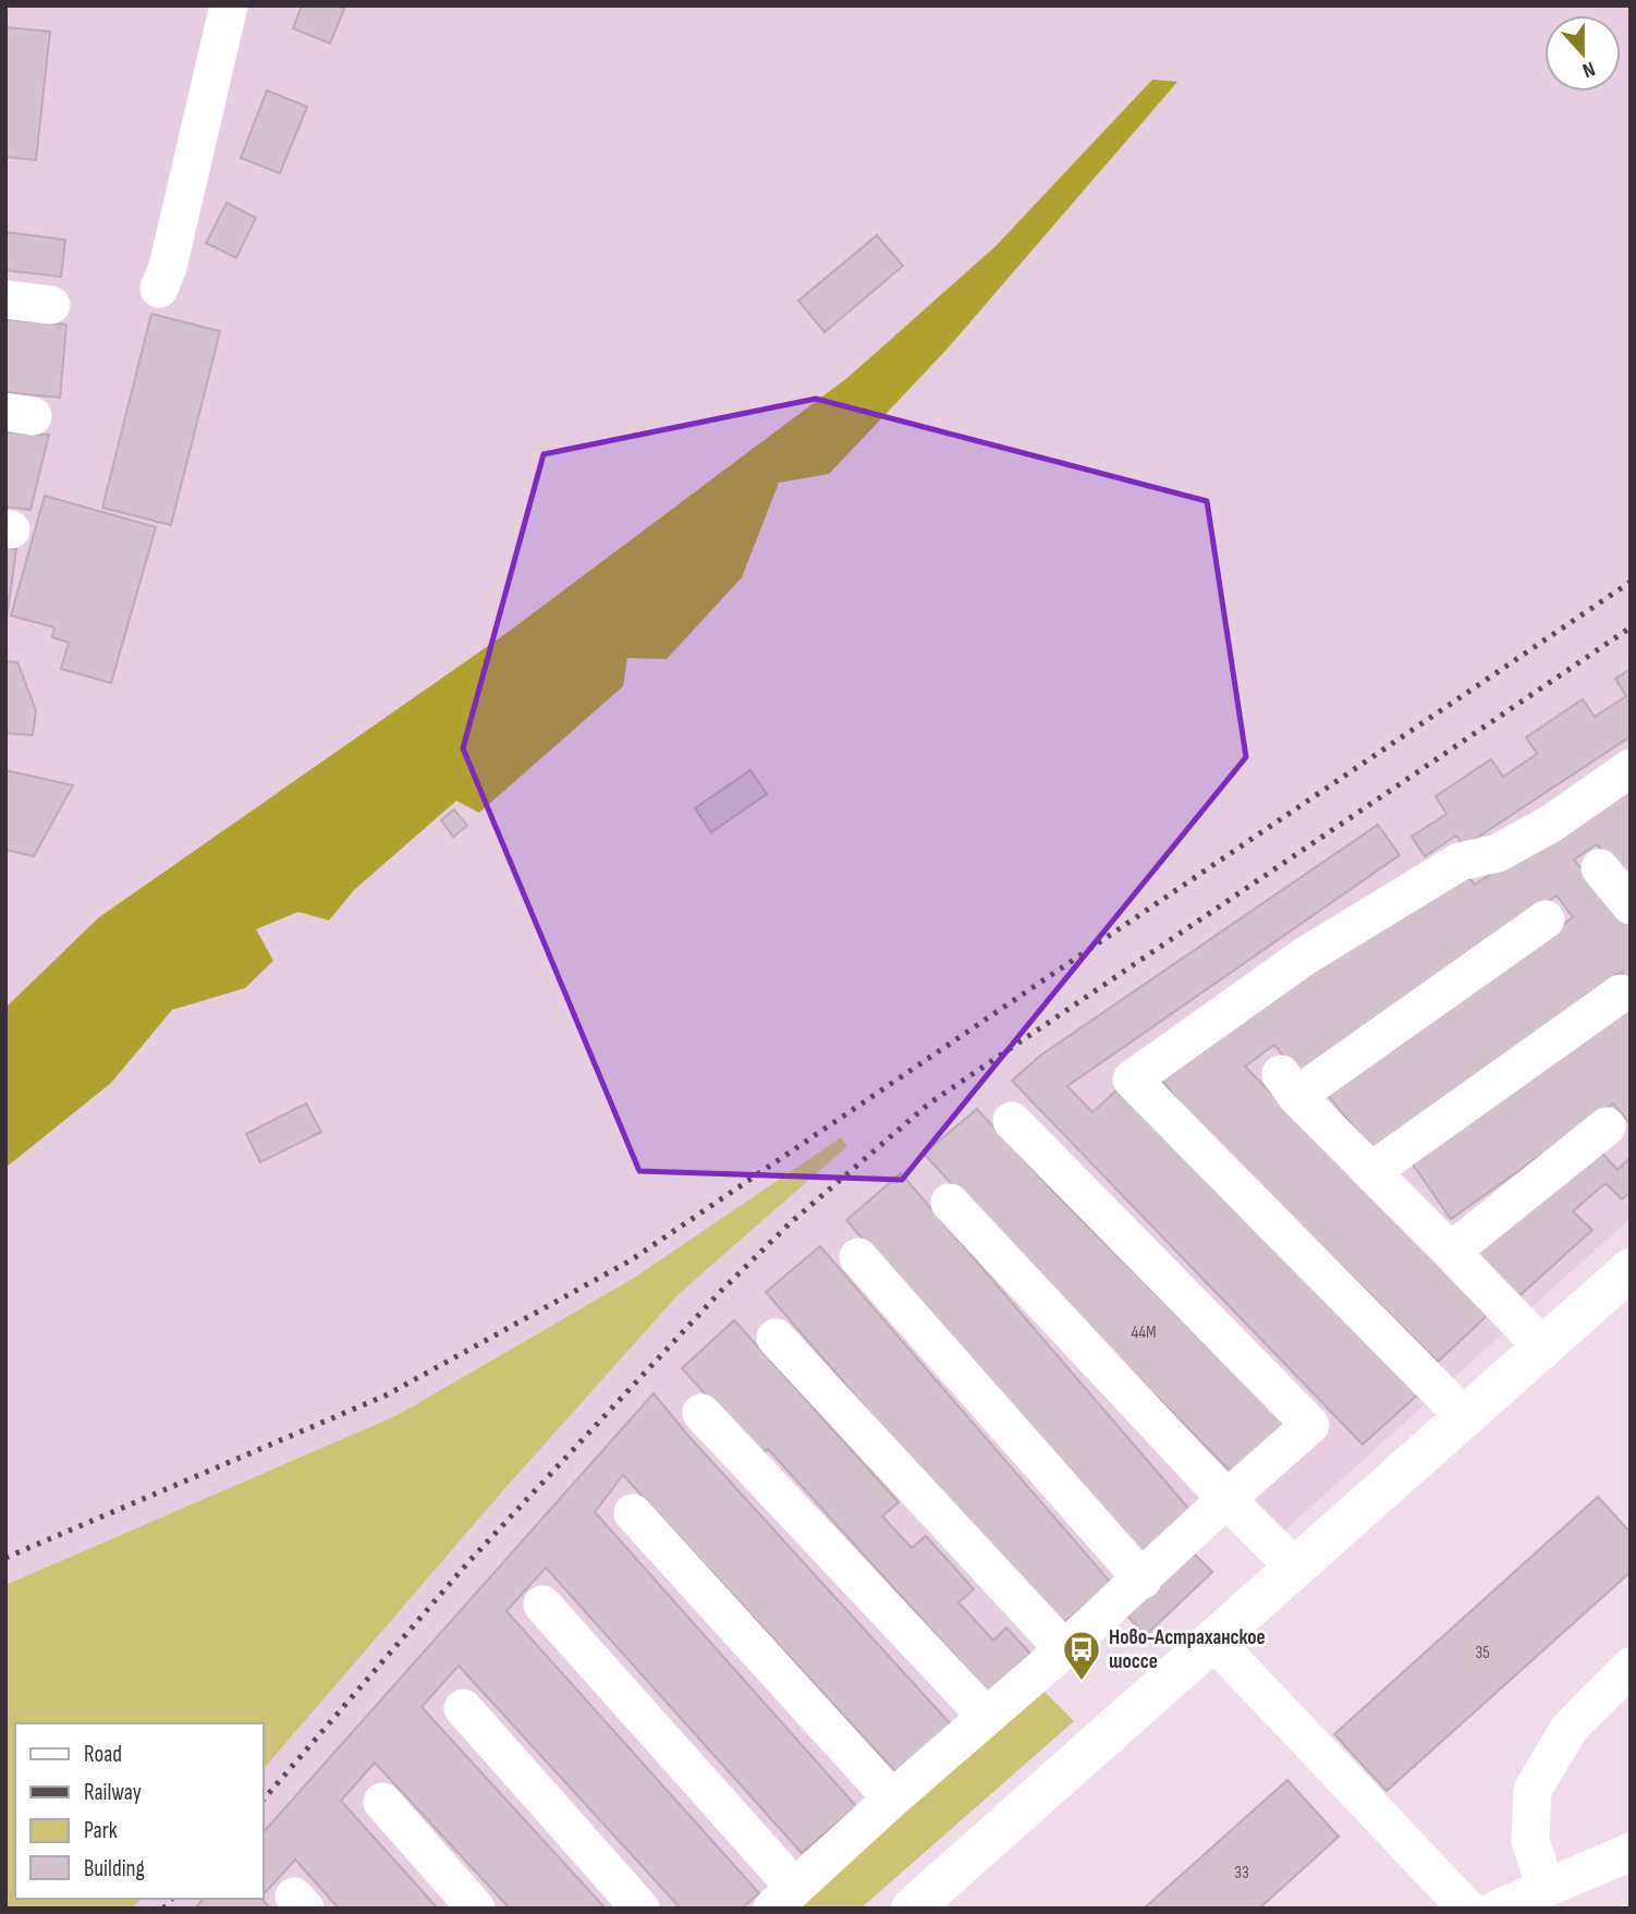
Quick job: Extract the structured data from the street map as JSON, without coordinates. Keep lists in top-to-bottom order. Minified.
{"places":{"bus stop":["Ново-Астраханское шоссе"]},"house_numbers":["44М","35","33"],"legend":["Road","Railway","Park","Building"],"north":"bottom"}
